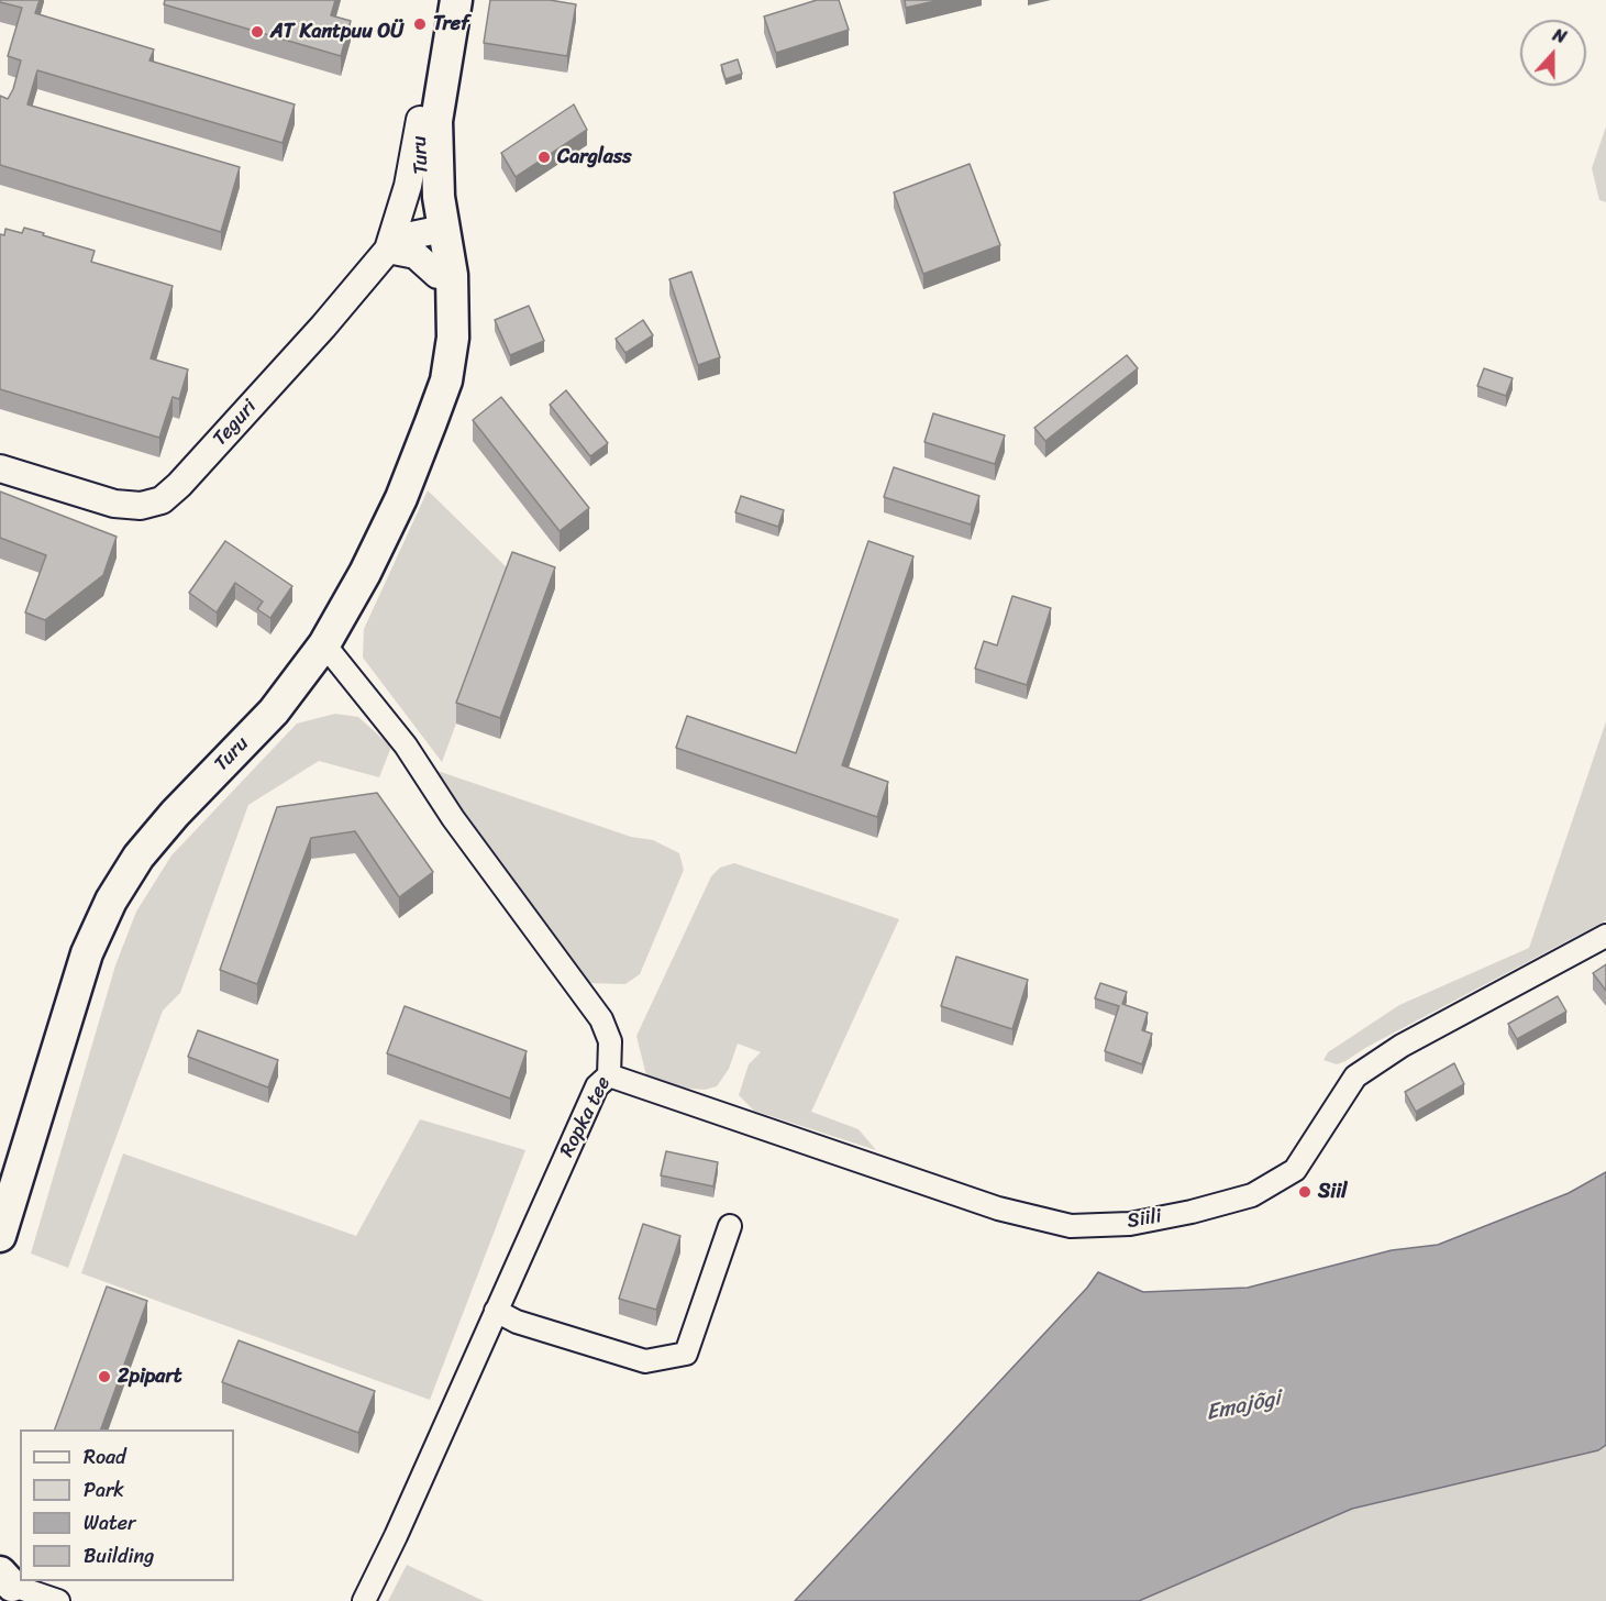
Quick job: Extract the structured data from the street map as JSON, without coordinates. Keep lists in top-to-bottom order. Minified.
{"streets":{"main road":["Turu"],"street":["Teguri","Ropka tee","Siili"]},"crossings":[["Turu","Teguri"],["Turu","Ropka tee"],["Ropka tee","Siili"]],"water":["Emajõgi"],"places":["Tref","AT Kantpuu OÜ","Carglass","Siil","2pipart"],"legend":["Road","Park","Water","Building"],"north":"top"}
